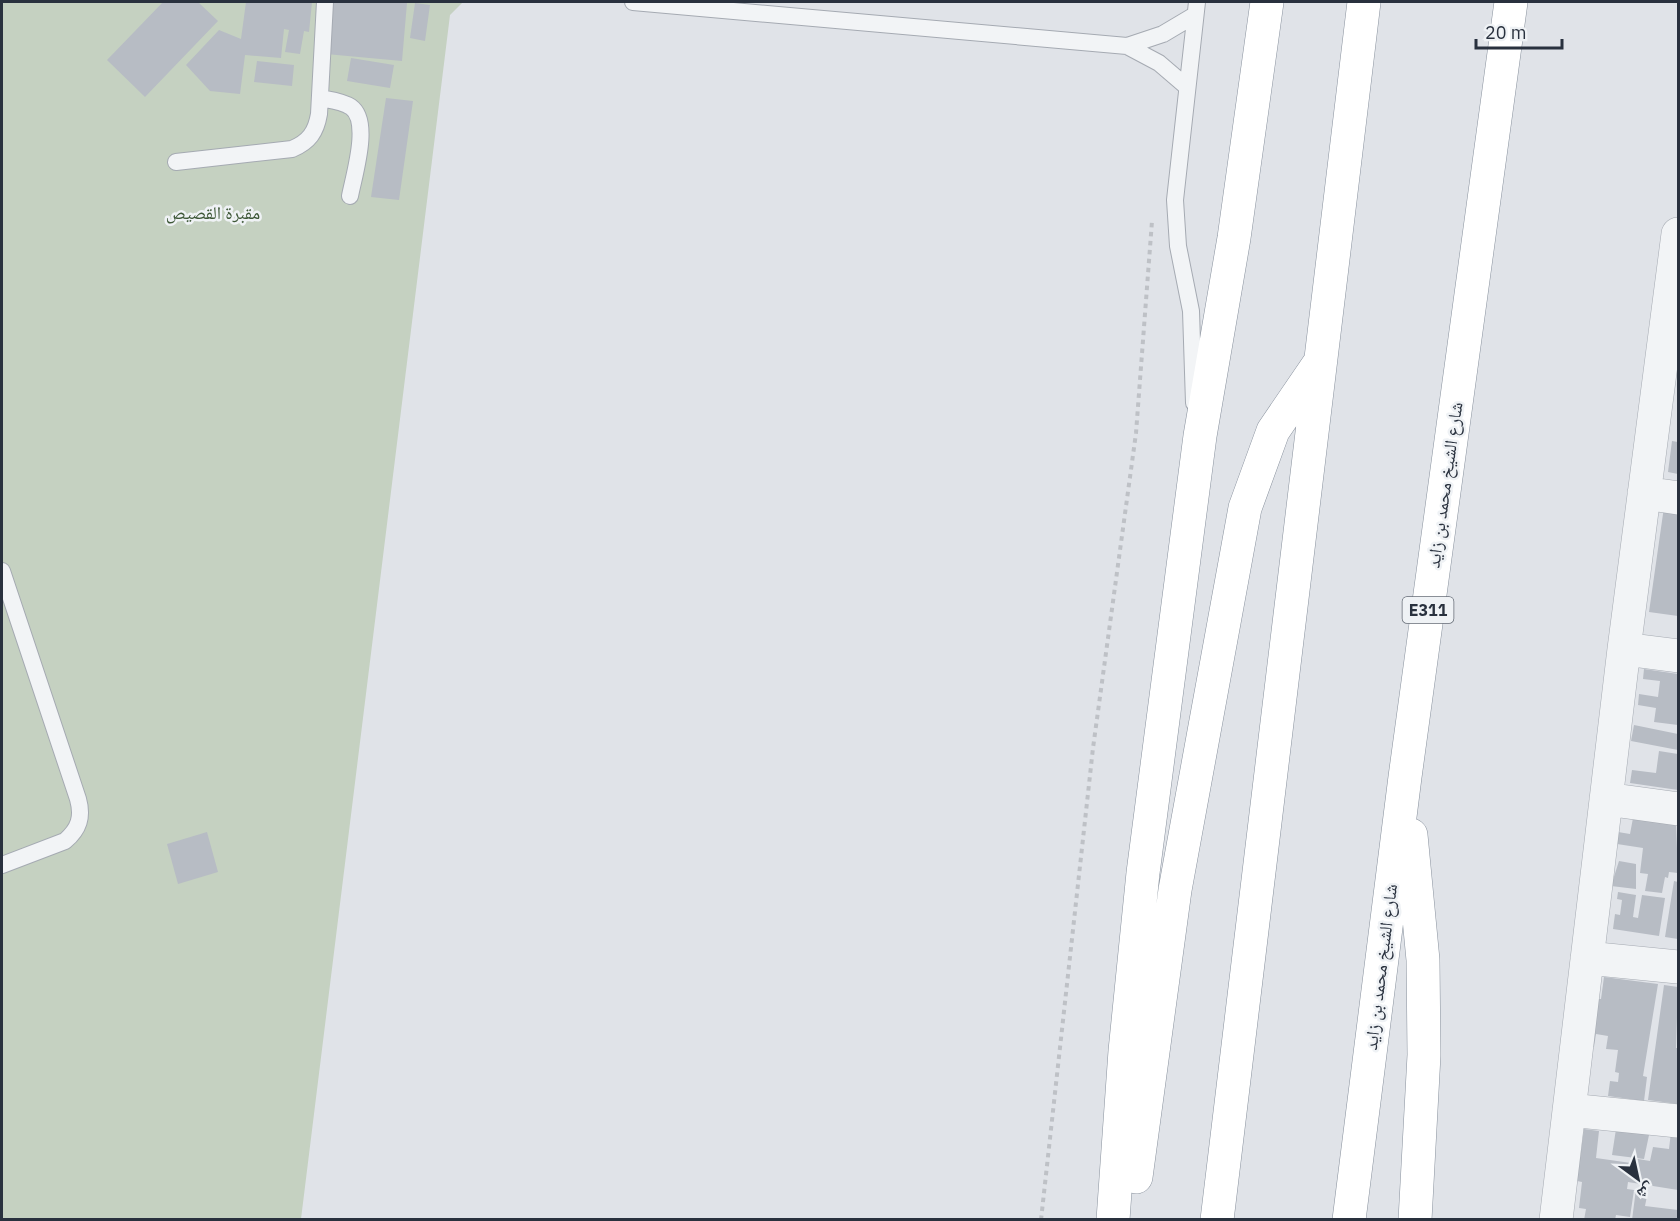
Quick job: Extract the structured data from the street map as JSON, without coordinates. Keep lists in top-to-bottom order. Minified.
{"streets":{"highway":["شارع الشيخ محمد بن زايد","E311"]},"parks":["مقبرة القصيص"],"scale_bar":"20 m","north":"bottom right"}
